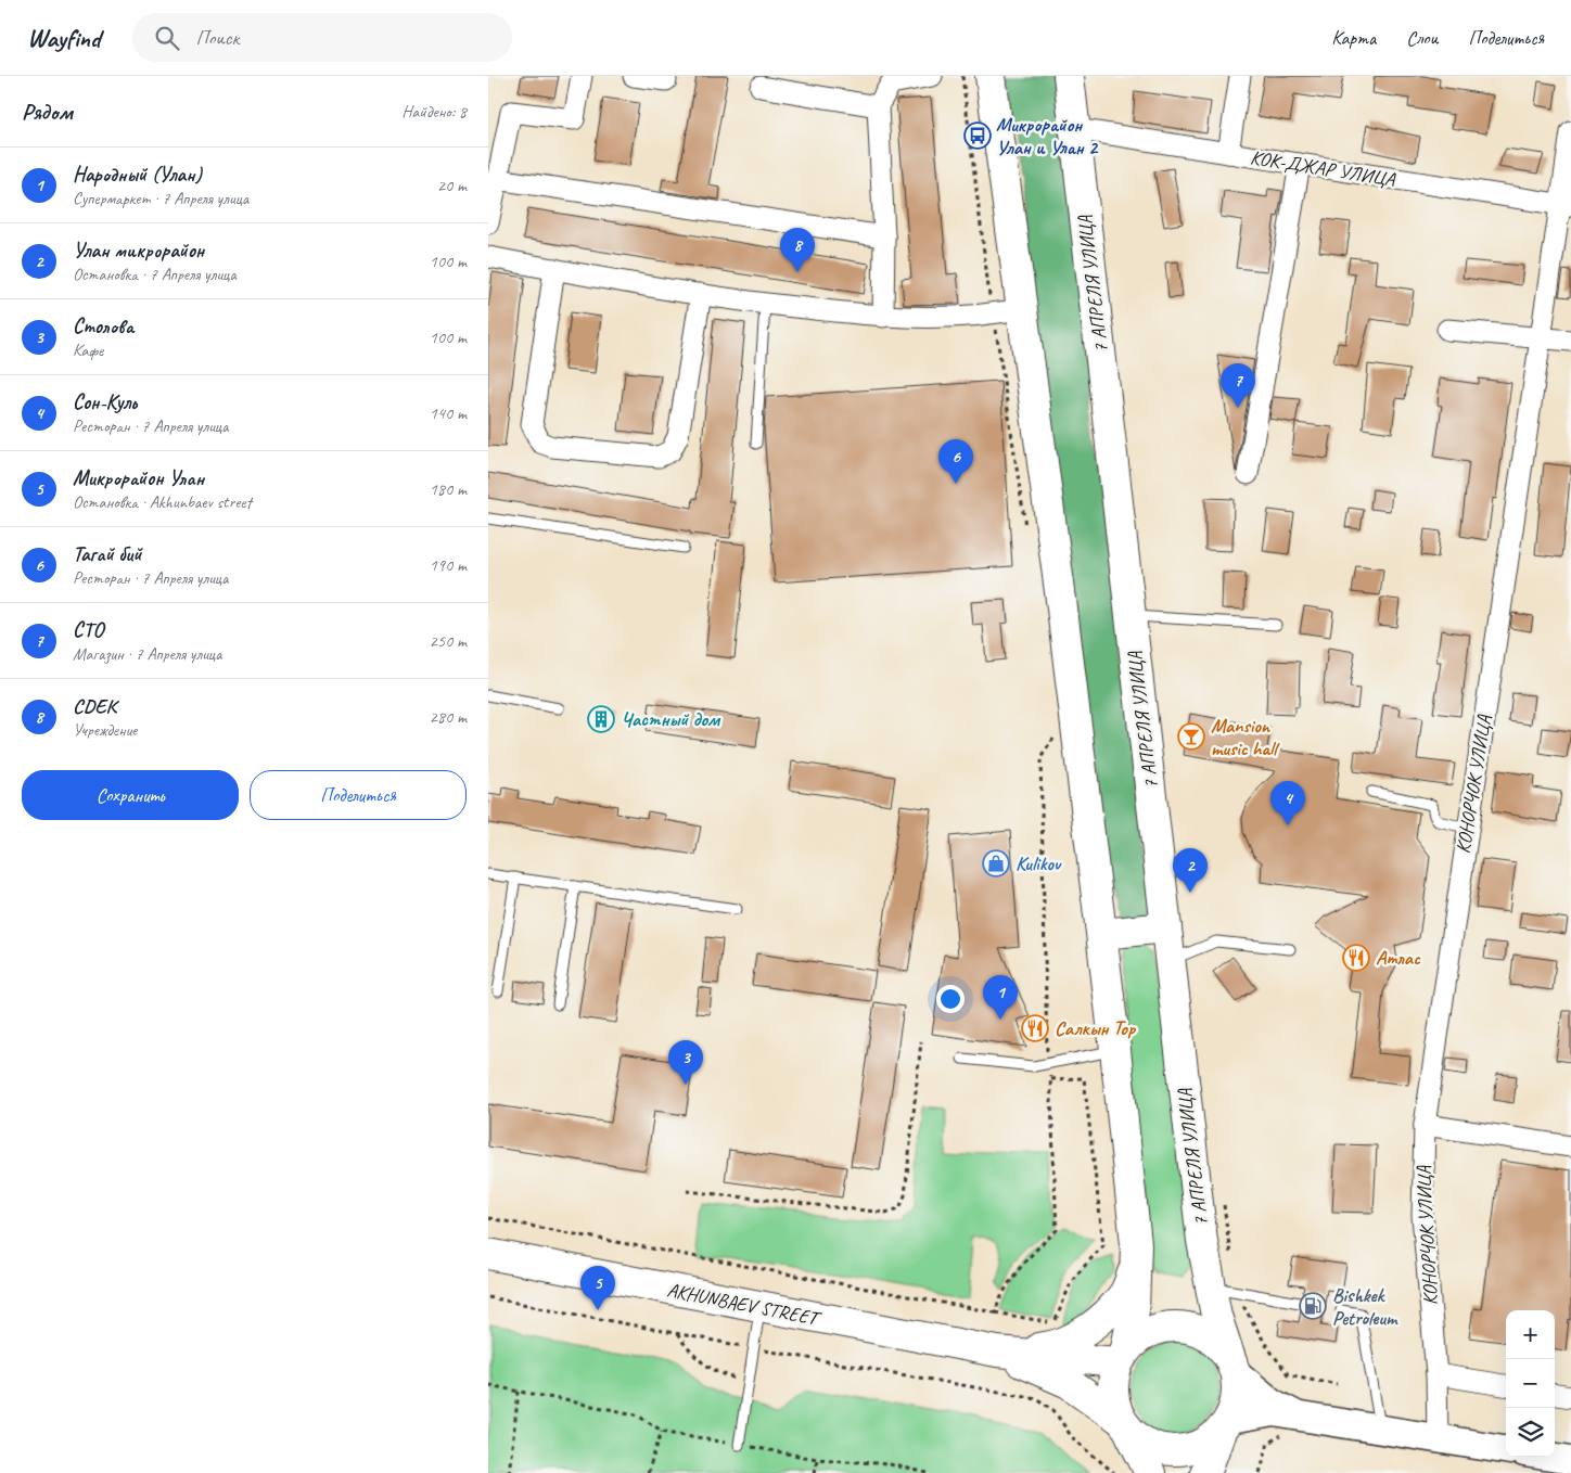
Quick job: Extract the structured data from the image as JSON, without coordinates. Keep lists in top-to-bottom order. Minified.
{"streets":{"main road":["7 АПРЕЛЯ УЛИЦА","AKHUNBAEV STREET"],"street":["КОК-ДЖАР УЛИЦА","КОНОРЧОК УЛИЦА"]},"crossings":[["КОК-ДЖАР УЛИЦА","7 АПРЕЛЯ УЛИЦА"],["КОК-ДЖАР УЛИЦА","КОНОРЧОК УЛИЦА"]],"places":{"bus stop":["Микрорайон Улан и Улан 2"],"building":["Частный дом"],"bar":["Mansion music hall"],"shop":["Kulikov"],"restaurant":["Атлас","Салкын Тор"],"fuel station":["Bishkek Petroleum"]},"page":{"header":"Wayfind","search":"Поиск","nav":["Карта","Слои","Поделиться"],"heading":["Рядом","Найдено: 8"],"list":[{"mark":"1","name":"Народный (Улан)","note":"Супермаркет · 7 Апреля улица","value":"20 m"},{"mark":"2","name":"Улан микрорайон","note":"Остановка · 7 Апреля улица","value":"100 m"},{"mark":"3","name":"Столова","note":"Кафе","value":"100 m"},{"mark":"4","name":"Сон-Куль","note":"Ресторан · 7 Апреля улица","value":"140 m"},{"mark":"5","name":"Микрорайон Улан","note":"Остановка · Akhunbaev street","value":"180 m"},{"mark":"6","name":"Тагай бий","note":"Ресторан · 7 Апреля улица","value":"190 m"},{"mark":"7","name":"СТО","note":"Магазин · 7 Апреля улица","value":"250 m"},{"mark":"8","name":"CDEK","note":"Учреждение","value":"280 m"}],"pins":["8","7","6","4","2","1","3","5"],"buttons":["Сохранить","Поделиться"],"map_buttons":["+","−"]}}
